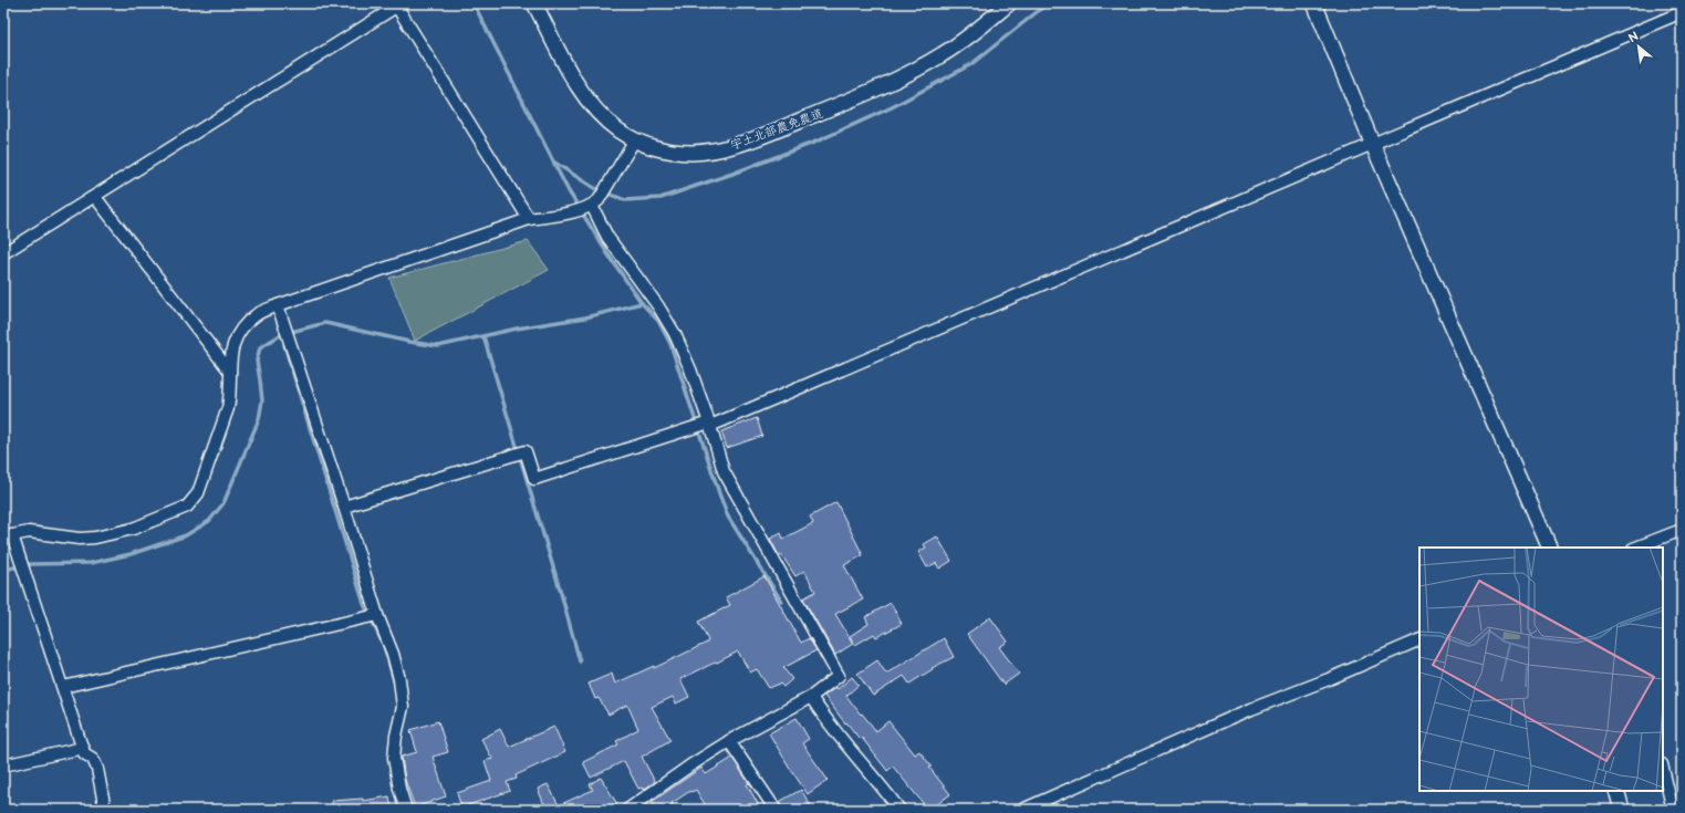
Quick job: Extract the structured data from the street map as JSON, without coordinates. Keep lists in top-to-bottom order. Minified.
{"streets":{"street":["宇土北部農免農道"]},"north":"top left"}
